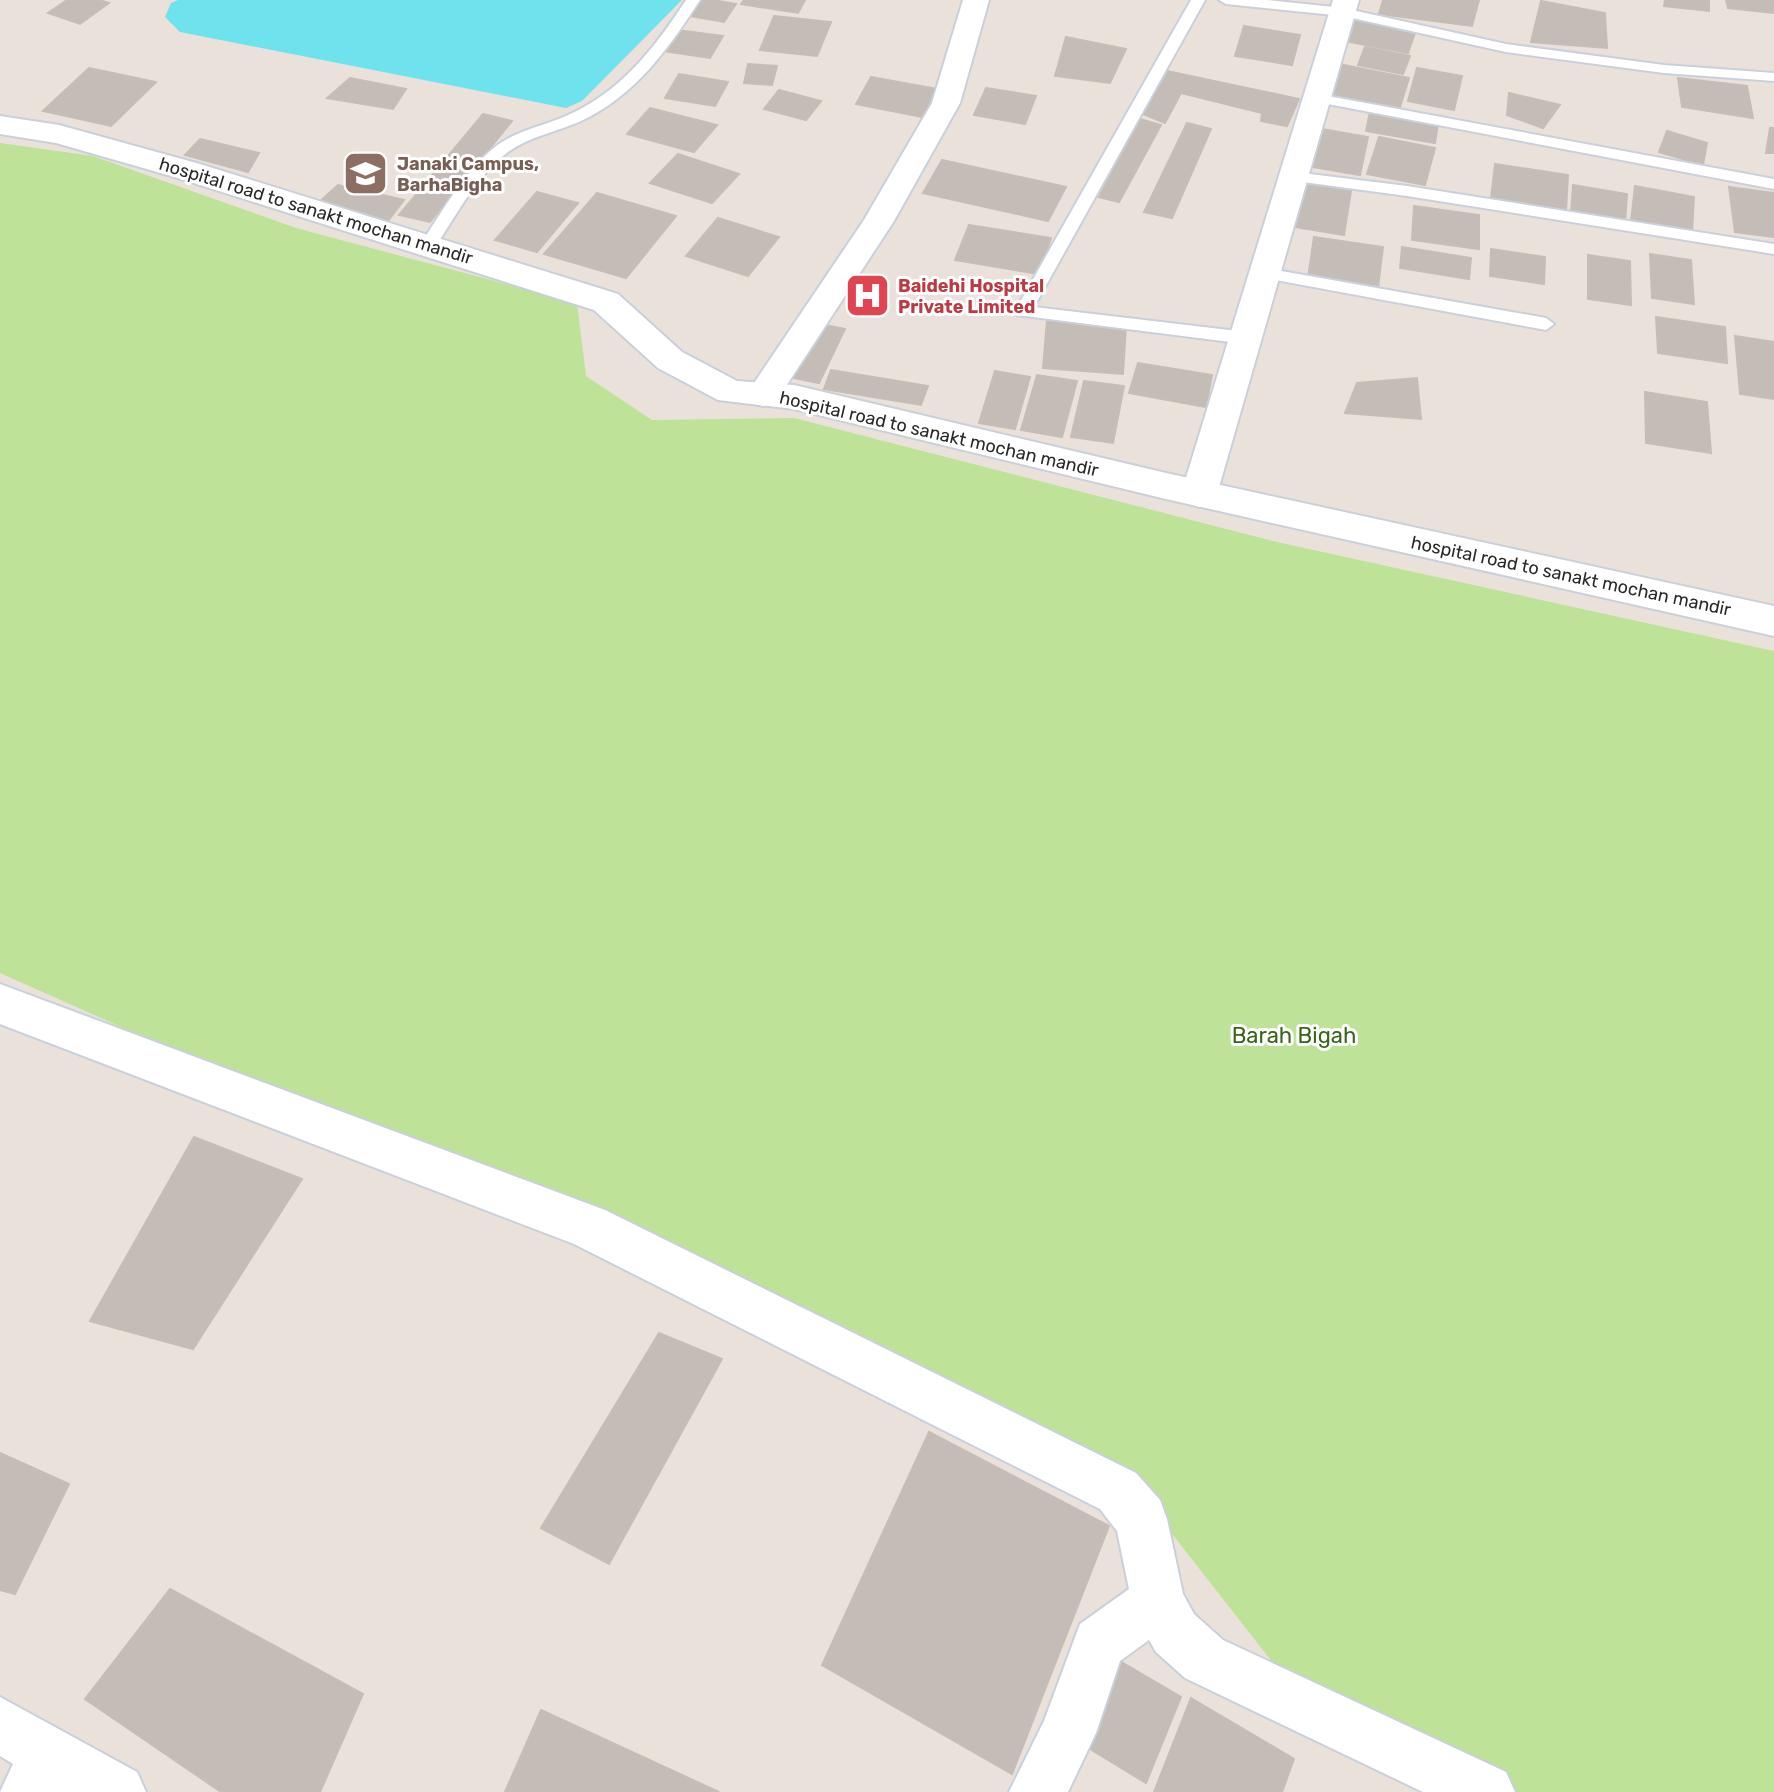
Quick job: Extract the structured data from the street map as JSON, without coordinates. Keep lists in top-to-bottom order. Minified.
{"streets":{"street":["hospital road to sanakt mochan mandir"]},"parks":["Barah Bigah"],"places":{"school or university":["Janaki Campus, BarhaBigha"],"hospital":["Baidehi Hospital Private Limited"]}}
